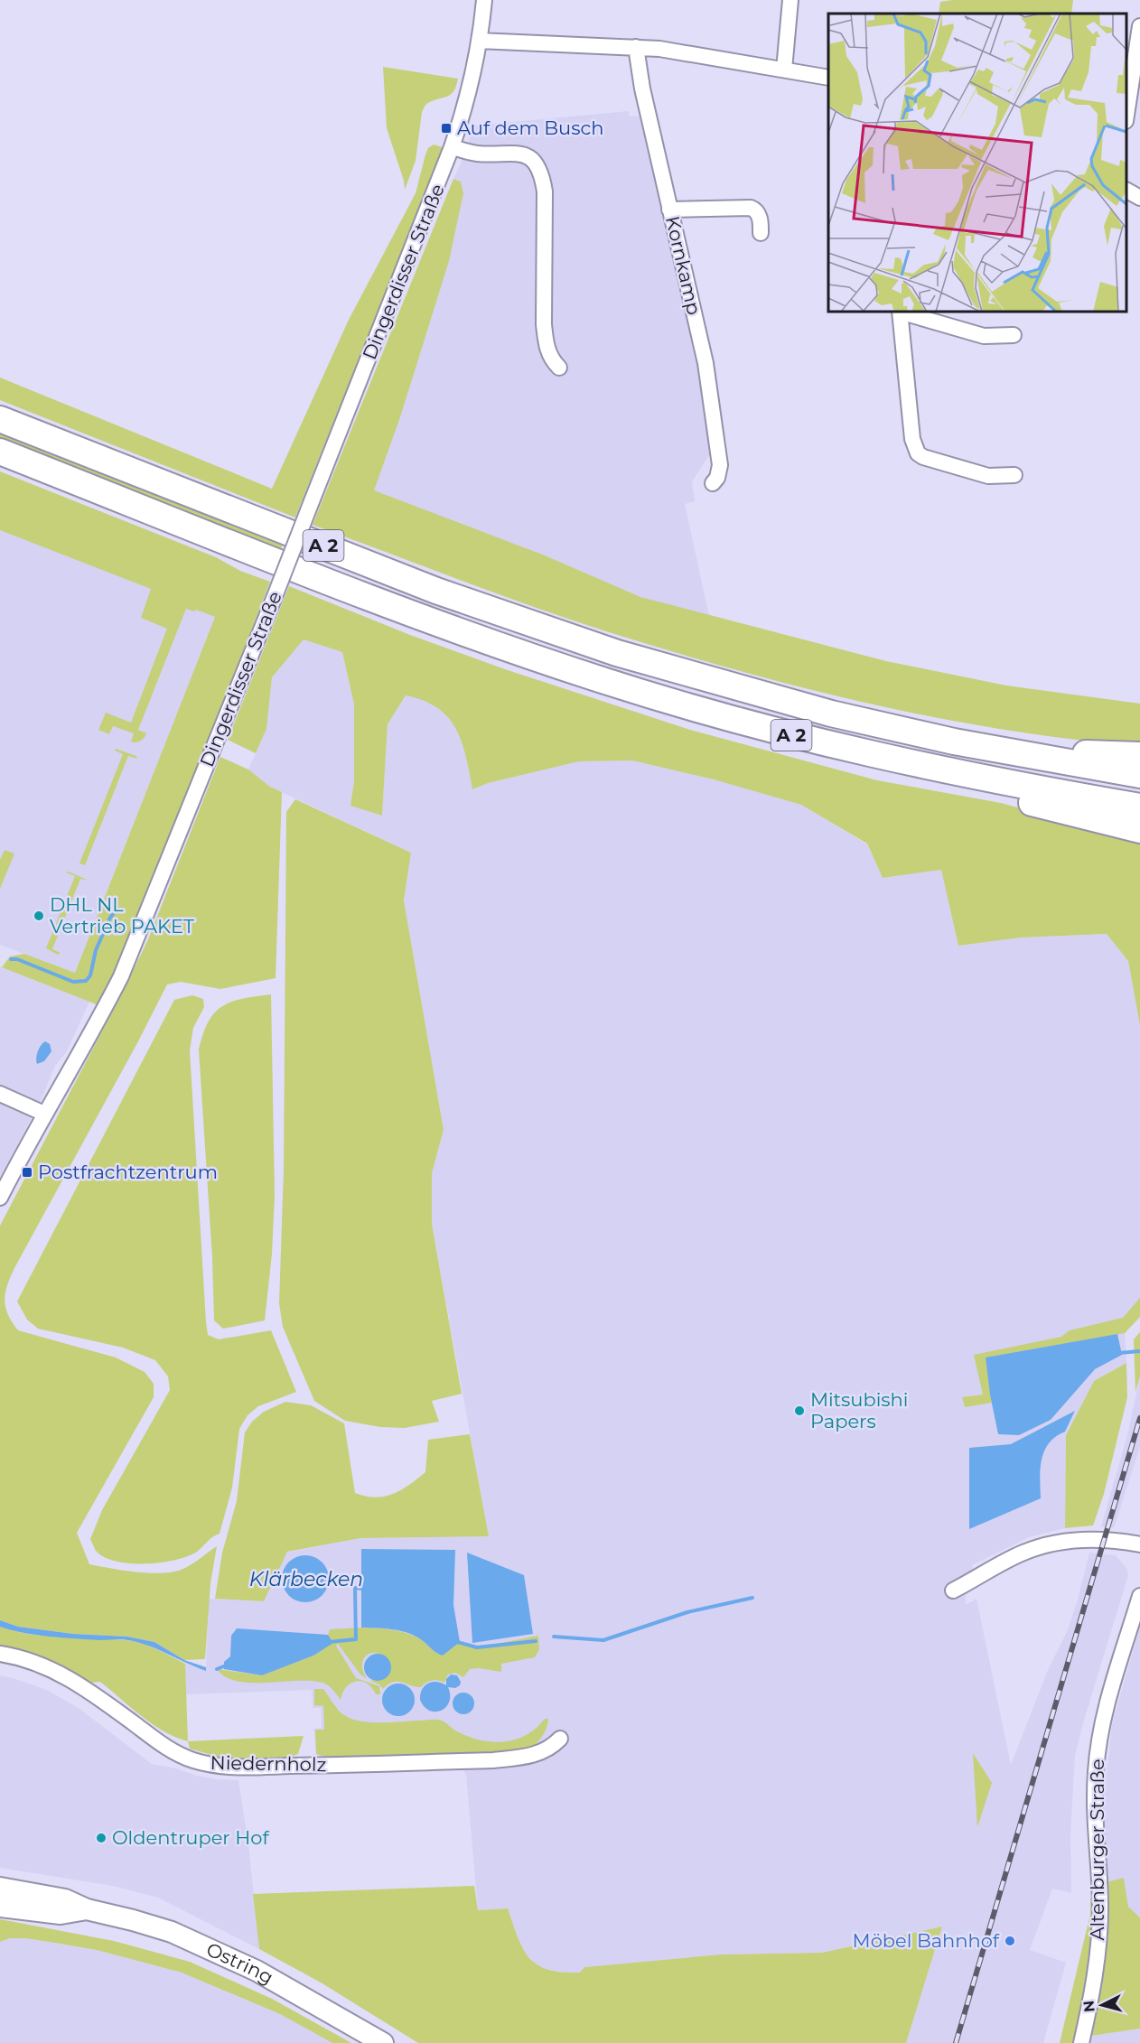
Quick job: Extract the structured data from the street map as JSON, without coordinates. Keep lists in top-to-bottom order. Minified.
{"streets":{"highway":["A 2"],"main road":["Ostring"],"street":["Kornkamp","Dingerdisser Straße","Niedernholz","Altenburger Straße"]},"water":["Klärbecken"],"places":{"transit":["Auf dem Busch","Postfrachtzentrum"],"other":["DHL NL Vertrieb PAKET","Mitsubishi Papers","Oldentruper Hof","Möbel Bahnhof"]},"north":"left"}
